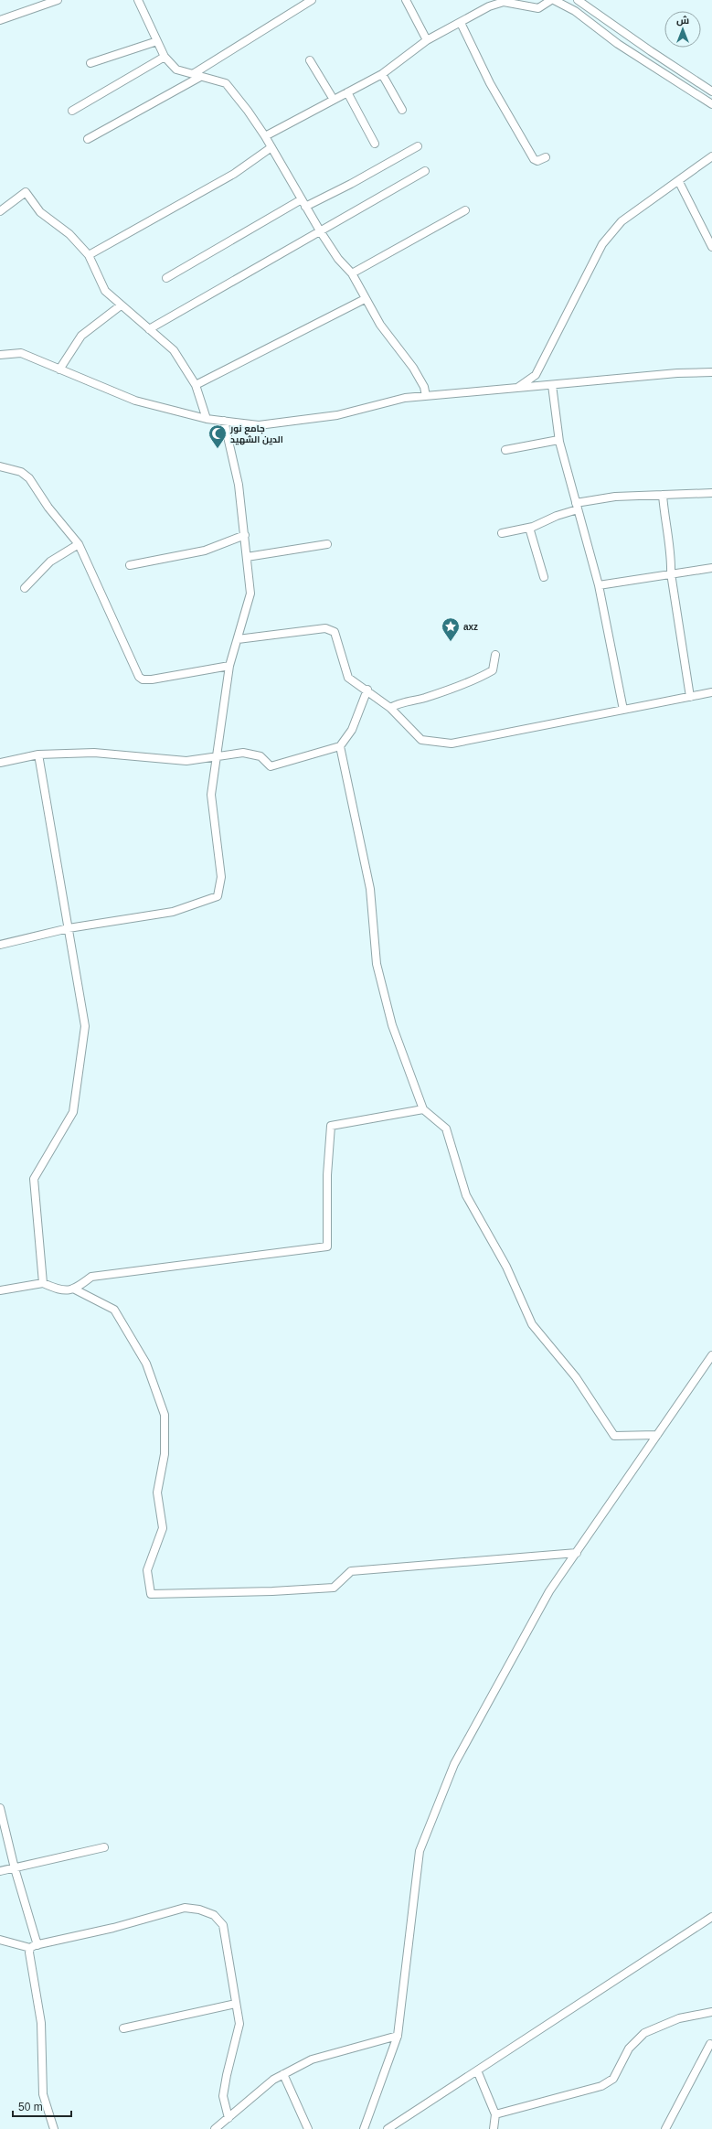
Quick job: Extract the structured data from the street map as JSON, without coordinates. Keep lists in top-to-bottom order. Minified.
{"places":{"mosque":["جامع نور الدين الشهيد"],"place":["axz"]},"scale_bar":"50 m","north":"top"}
